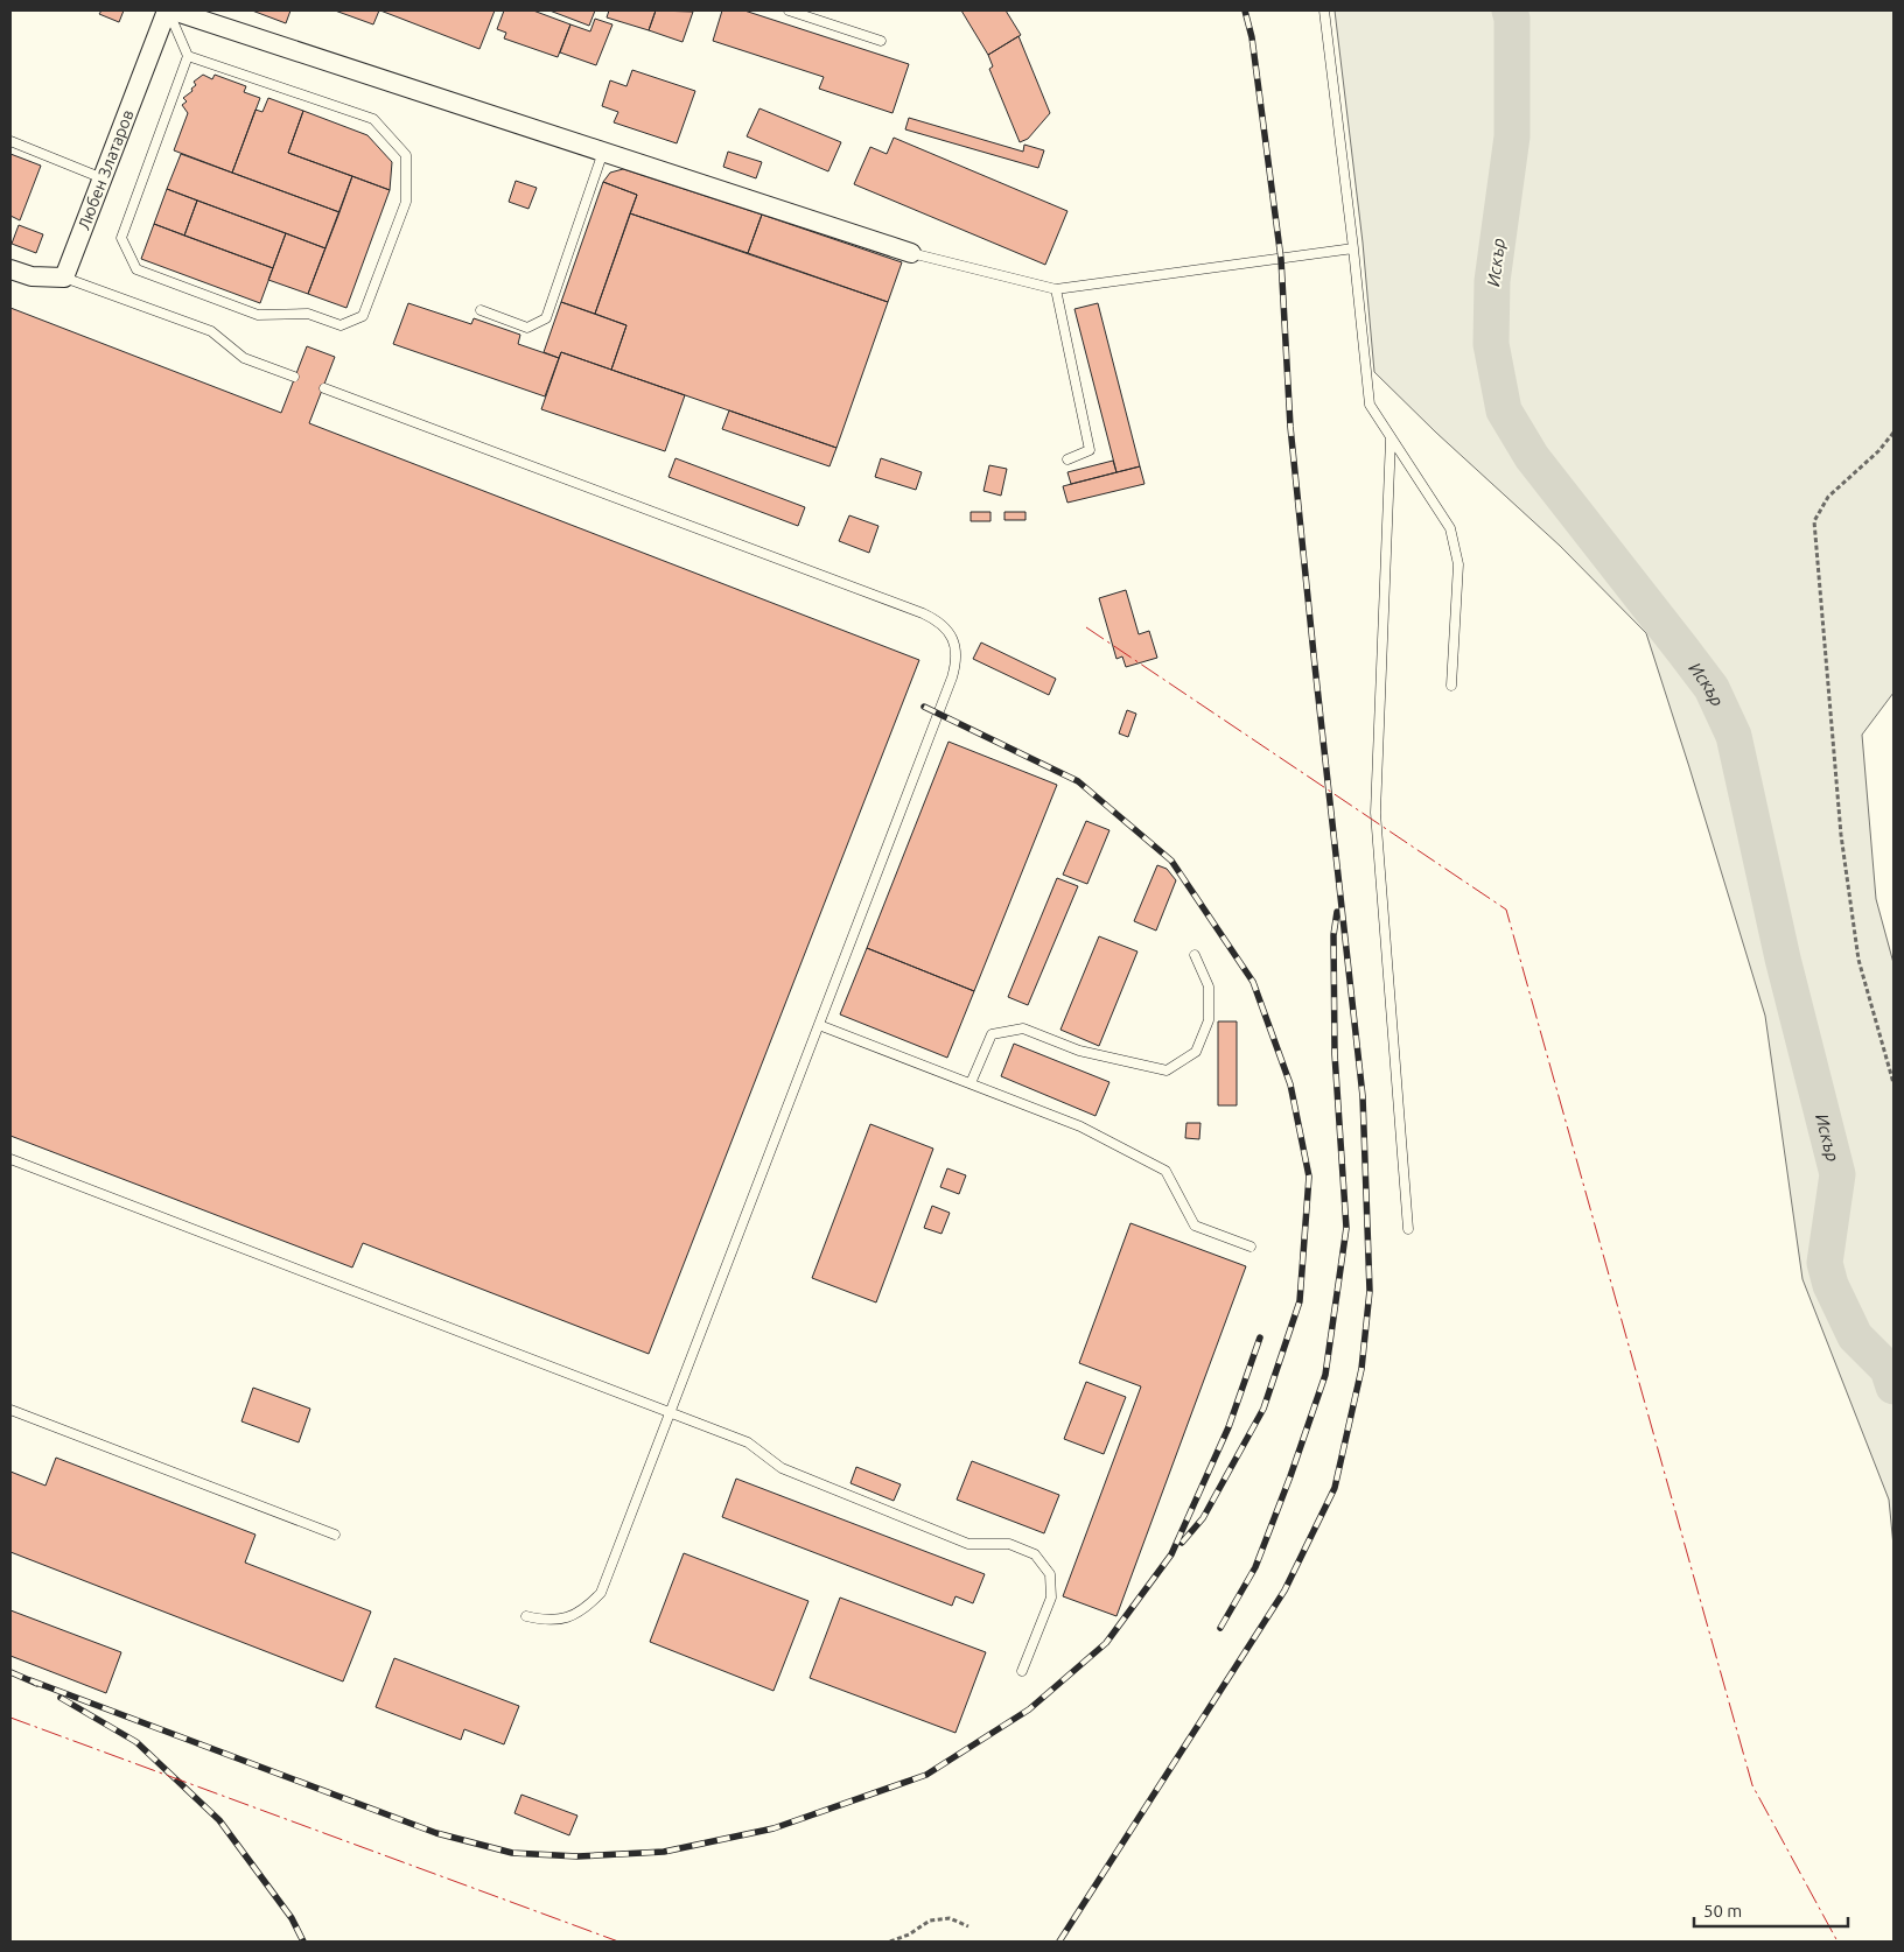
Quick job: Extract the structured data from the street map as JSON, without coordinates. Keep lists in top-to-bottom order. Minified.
{"streets":{"street":["Любен Златаров"]},"water":["Искър"],"scale_bar":"50 m"}
